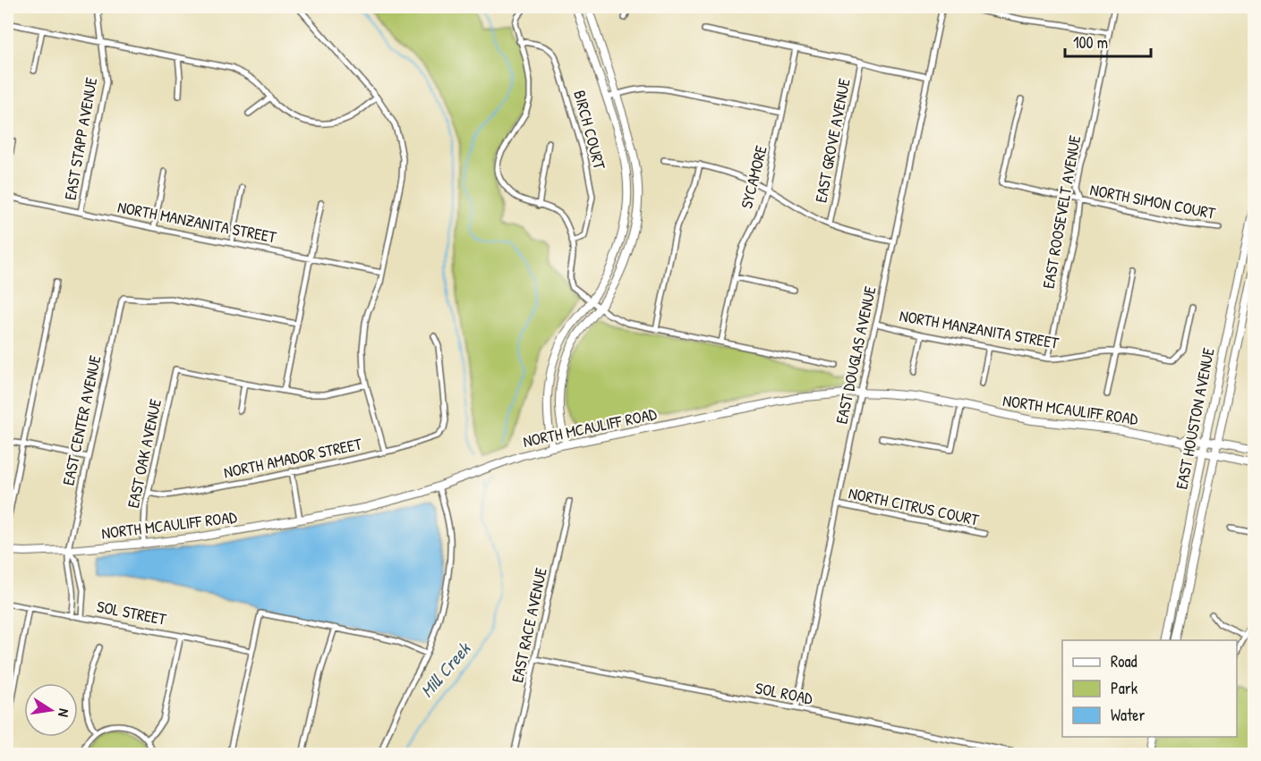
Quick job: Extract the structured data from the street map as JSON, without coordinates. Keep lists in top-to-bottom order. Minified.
{"streets":{"main road":["EAST HOUSTON AVENUE"],"street":["BIRCH COURT","EAST STAPP AVENUE","EAST GROVE AVENUE","SYCAMORE","NORTH SIMON COURT","EAST ROOSEVELT AVENUE","NORTH MANZANITA STREET","EAST DOUGLAS AVENUE","NORTH MCAULIFF ROAD","EAST CENTER AVENUE","EAST OAK AVENUE","NORTH AMADOR STREET","NORTH CITRUS COURT","SOL STREET","EAST RACE AVENUE","SOL ROAD"]},"crossings":[["EAST STAPP AVENUE","NORTH MANZANITA STREET"],["NORTH SIMON COURT","EAST ROOSEVELT AVENUE"],["EAST ROOSEVELT AVENUE","NORTH MANZANITA STREET"],["NORTH MANZANITA STREET","EAST DOUGLAS AVENUE"],["EAST DOUGLAS AVENUE","NORTH MCAULIFF ROAD"],["EAST DOUGLAS AVENUE","NORTH CITRUS COURT"],["EAST DOUGLAS AVENUE","SOL ROAD"],["NORTH MCAULIFF ROAD","EAST HOUSTON AVENUE"],["NORTH MCAULIFF ROAD","EAST CENTER AVENUE"],["NORTH MCAULIFF ROAD","EAST OAK AVENUE"],["EAST CENTER AVENUE","SOL STREET"],["EAST OAK AVENUE","NORTH AMADOR STREET"],["EAST RACE AVENUE","SOL ROAD"]],"water":["Mill Creek"],"legend":["Road","Park","Water"],"scale_bar":"100 m","north":"right"}
